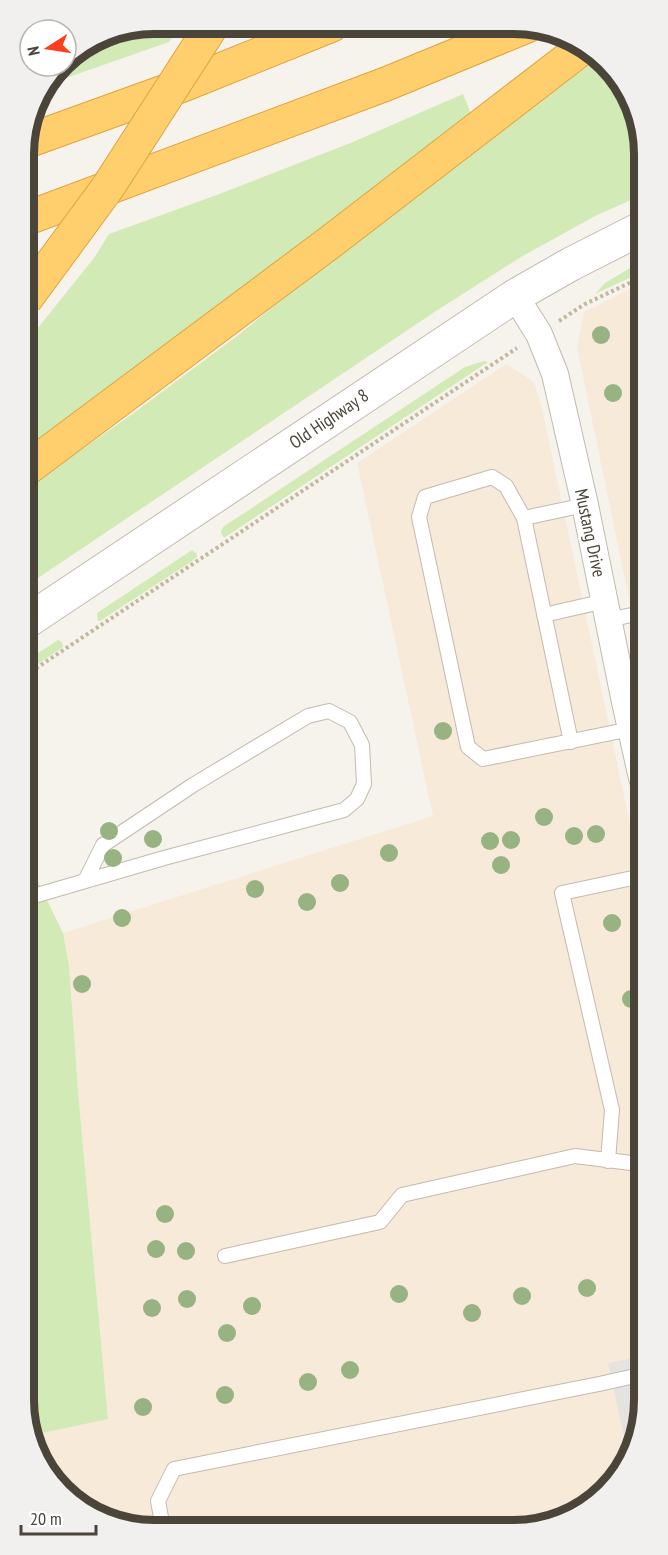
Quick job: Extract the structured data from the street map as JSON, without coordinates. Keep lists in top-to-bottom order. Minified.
{"streets":{"street":["Old Highway 8","Mustang Drive"]},"crossings":[["Old Highway 8","Mustang Drive"]],"scale_bar":"20 m","north":"left"}
